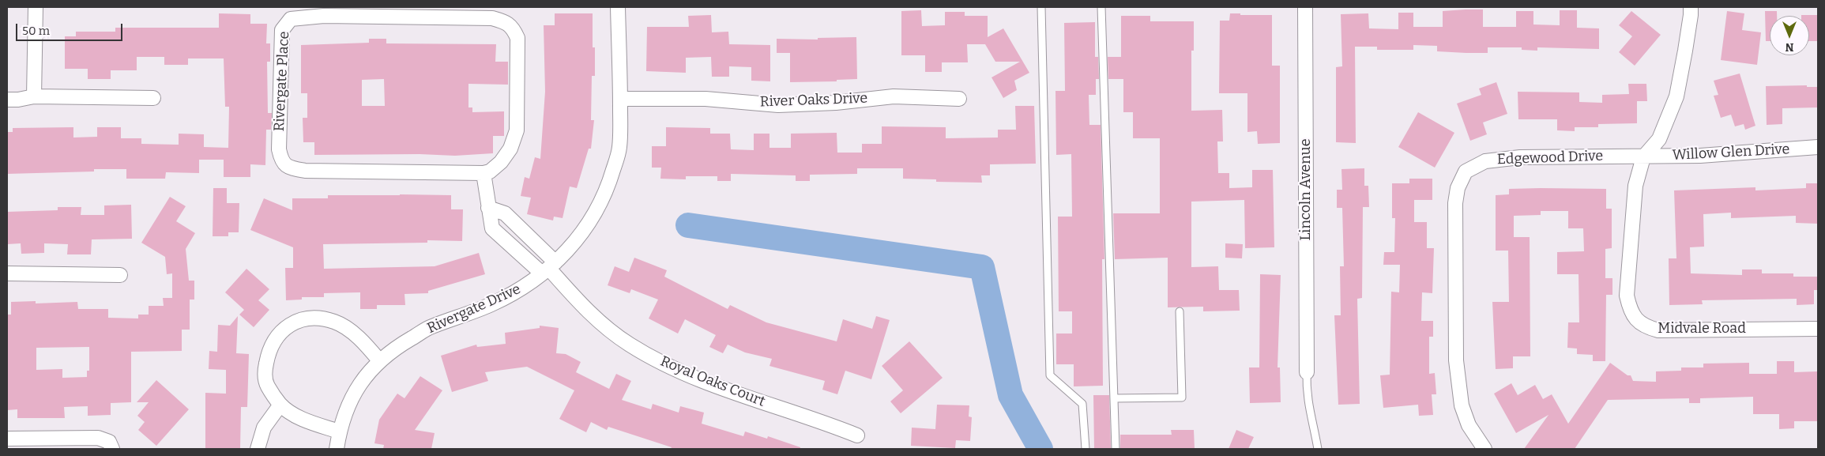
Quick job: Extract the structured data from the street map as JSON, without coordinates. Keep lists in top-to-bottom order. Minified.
{"streets":{"street":["Rivergate Place","River Oaks Drive","Willow Glen Drive","Edgewood Drive","Lincoln Avenue","Rivergate Drive","Midvale Road","Royal Oaks Court"]},"crossings":[["River Oaks Drive","Rivergate Drive"],["Willow Glen Drive","Edgewood Drive"],["Willow Glen Drive","Midvale Road"],["Edgewood Drive","Midvale Road"],["Rivergate Drive","Royal Oaks Court"]],"scale_bar":"50 m","north":"bottom"}
